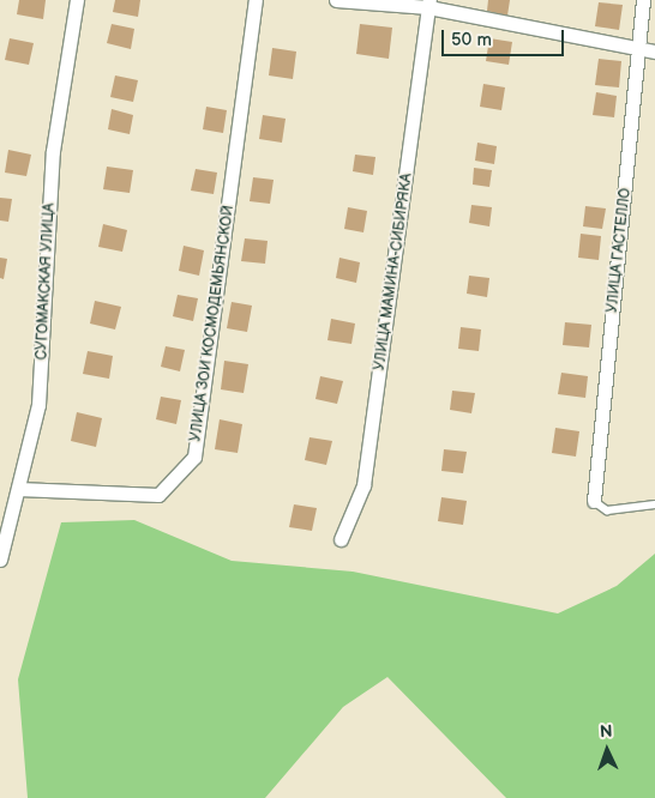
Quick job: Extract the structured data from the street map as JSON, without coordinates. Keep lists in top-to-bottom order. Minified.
{"streets":{"street":["УЛИЦА ГАСТЕЛЛО","УЛИЦА МАМИНА-СИБИРЯКА","СУГОМАКСКАЯ УЛИЦА","УЛИЦА ЗОИ КОСМОДЕМЬЯНСКОЙ"]},"crossings":[["СУГОМАКСКАЯ УЛИЦА","УЛИЦА ЗОИ КОСМОДЕМЬЯНСКОЙ"]],"scale_bar":"50 m","north":"top"}
